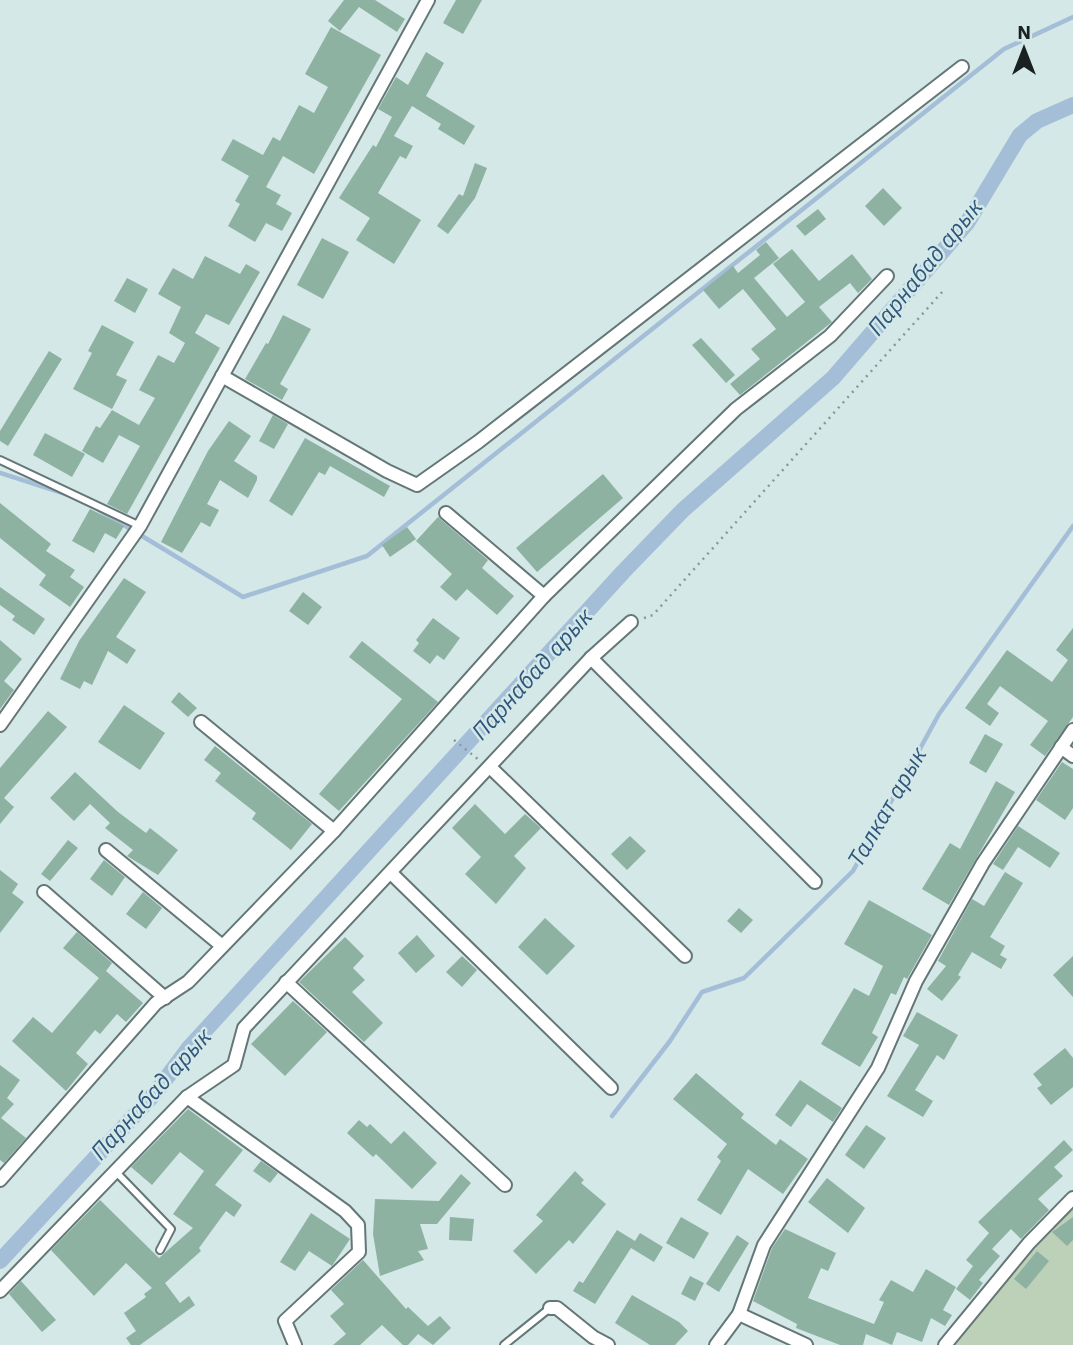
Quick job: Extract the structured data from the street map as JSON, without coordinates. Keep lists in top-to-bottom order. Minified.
{"water":["Парнабад арык","Талкат арык"],"north":"top"}
